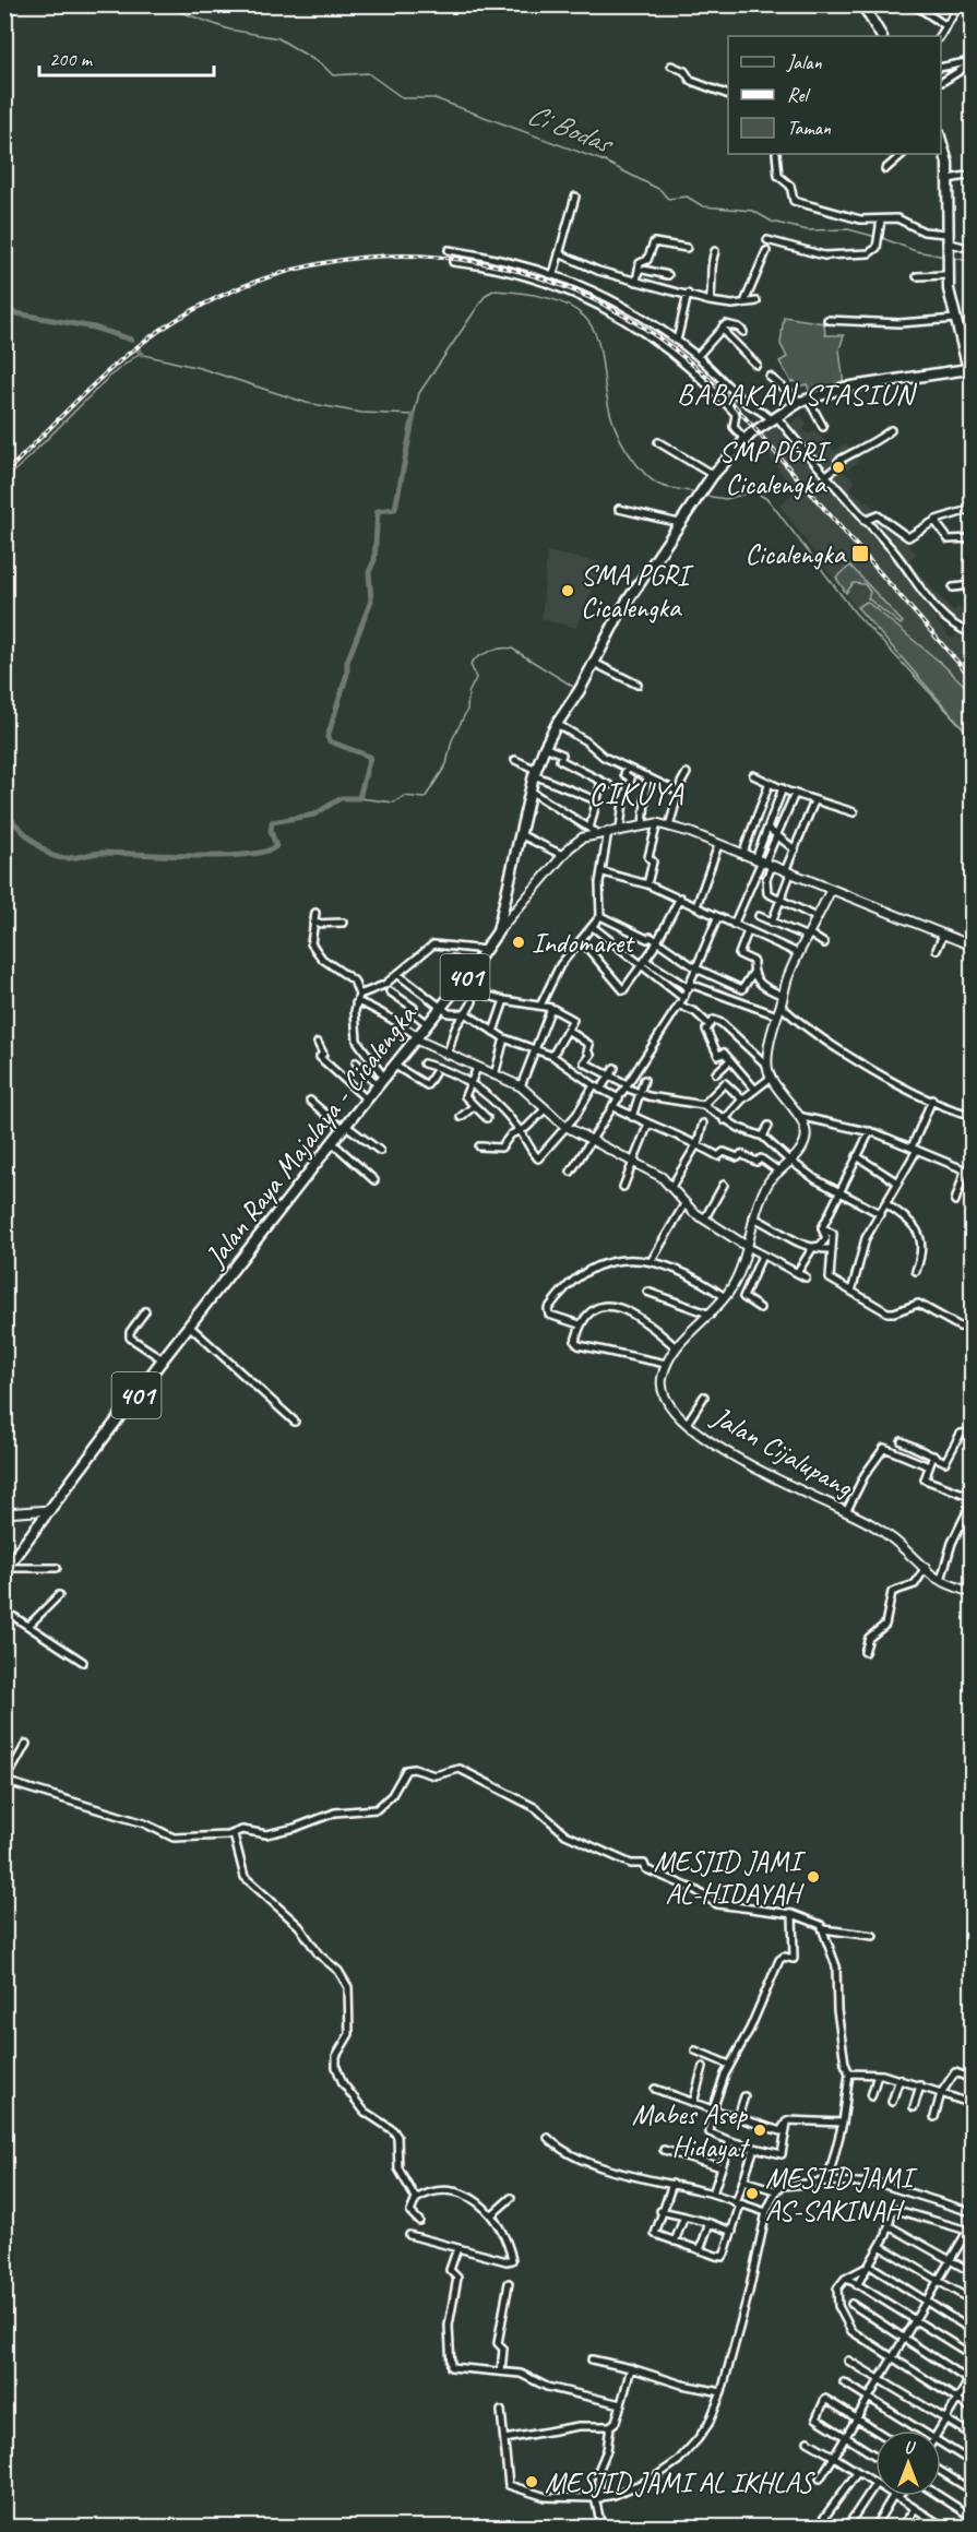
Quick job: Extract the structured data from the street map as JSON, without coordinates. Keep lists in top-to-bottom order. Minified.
{"streets":{"main road":["401","Jalan Raya Majalaya - Cicalengka"],"street":["Jalan Cijalupang"]},"districts":["BABAKAN STASIUN","CIKUYA"],"water":["Ci Bodas"],"places":{"other":["SMP PGRI Cicalengka","SMA PGRI Cicalengka","Indomaret","MESJID JAMI AL-HIDAYAH","Mabes Asep Hidayat","MESJID JAMI AS-SAKINAH","MESJID JAMI AL IKHLAS"],"transit":["Cicalengka"]},"legend":["Jalan","Rel","Taman"],"scale_bar":"200 m","north":"top"}
